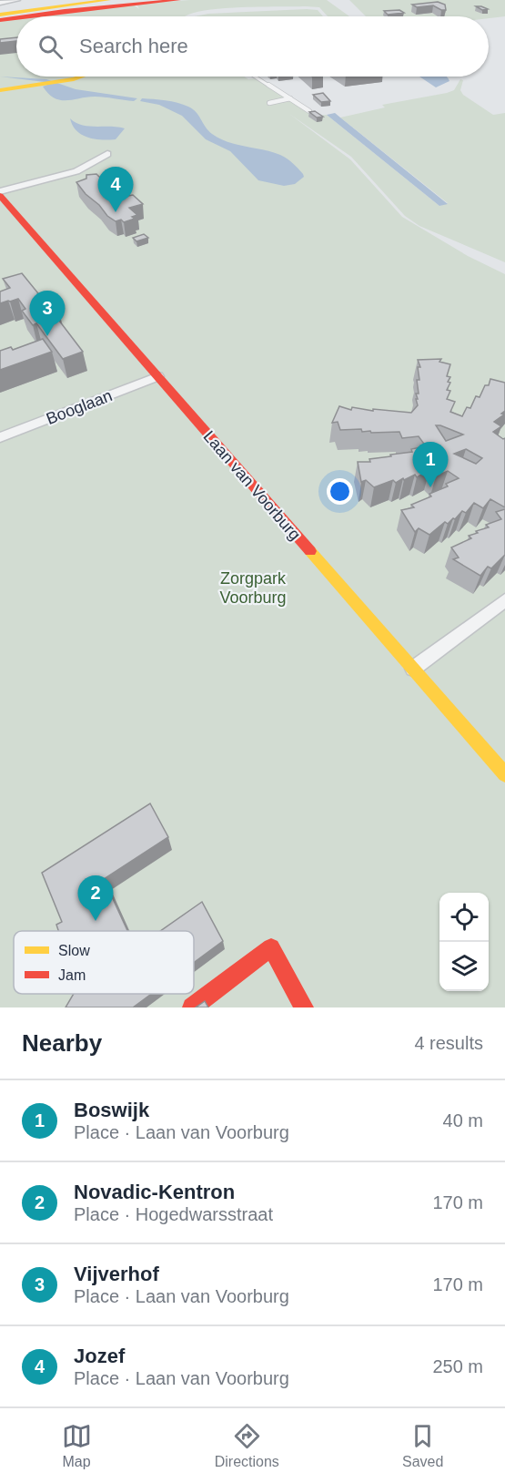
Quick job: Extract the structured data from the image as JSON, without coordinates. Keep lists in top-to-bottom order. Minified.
{"streets":{"main road":["Laan van Voorburg"],"street":["Booglaan"]},"crossings":[["Booglaan","Laan van Voorburg"]],"parks":["Zorgpark Voorburg"],"legend":["Slow","Jam"],"page":{"search":"Search here","pins":["4","3","1","2"],"heading":["Nearby","4 results"],"list":[{"mark":"1","name":"Boswijk","note":"Place · Laan van Voorburg","value":"40 m"},{"mark":"2","name":"Novadic-Kentron","note":"Place · Hogedwarsstraat","value":"170 m"},{"mark":"3","name":"Vijverhof","note":"Place · Laan van Voorburg","value":"170 m"},{"mark":"4","name":"Jozef","note":"Place · Laan van Voorburg","value":"250 m"}],"nav":["Map","Directions","Saved"]}}
